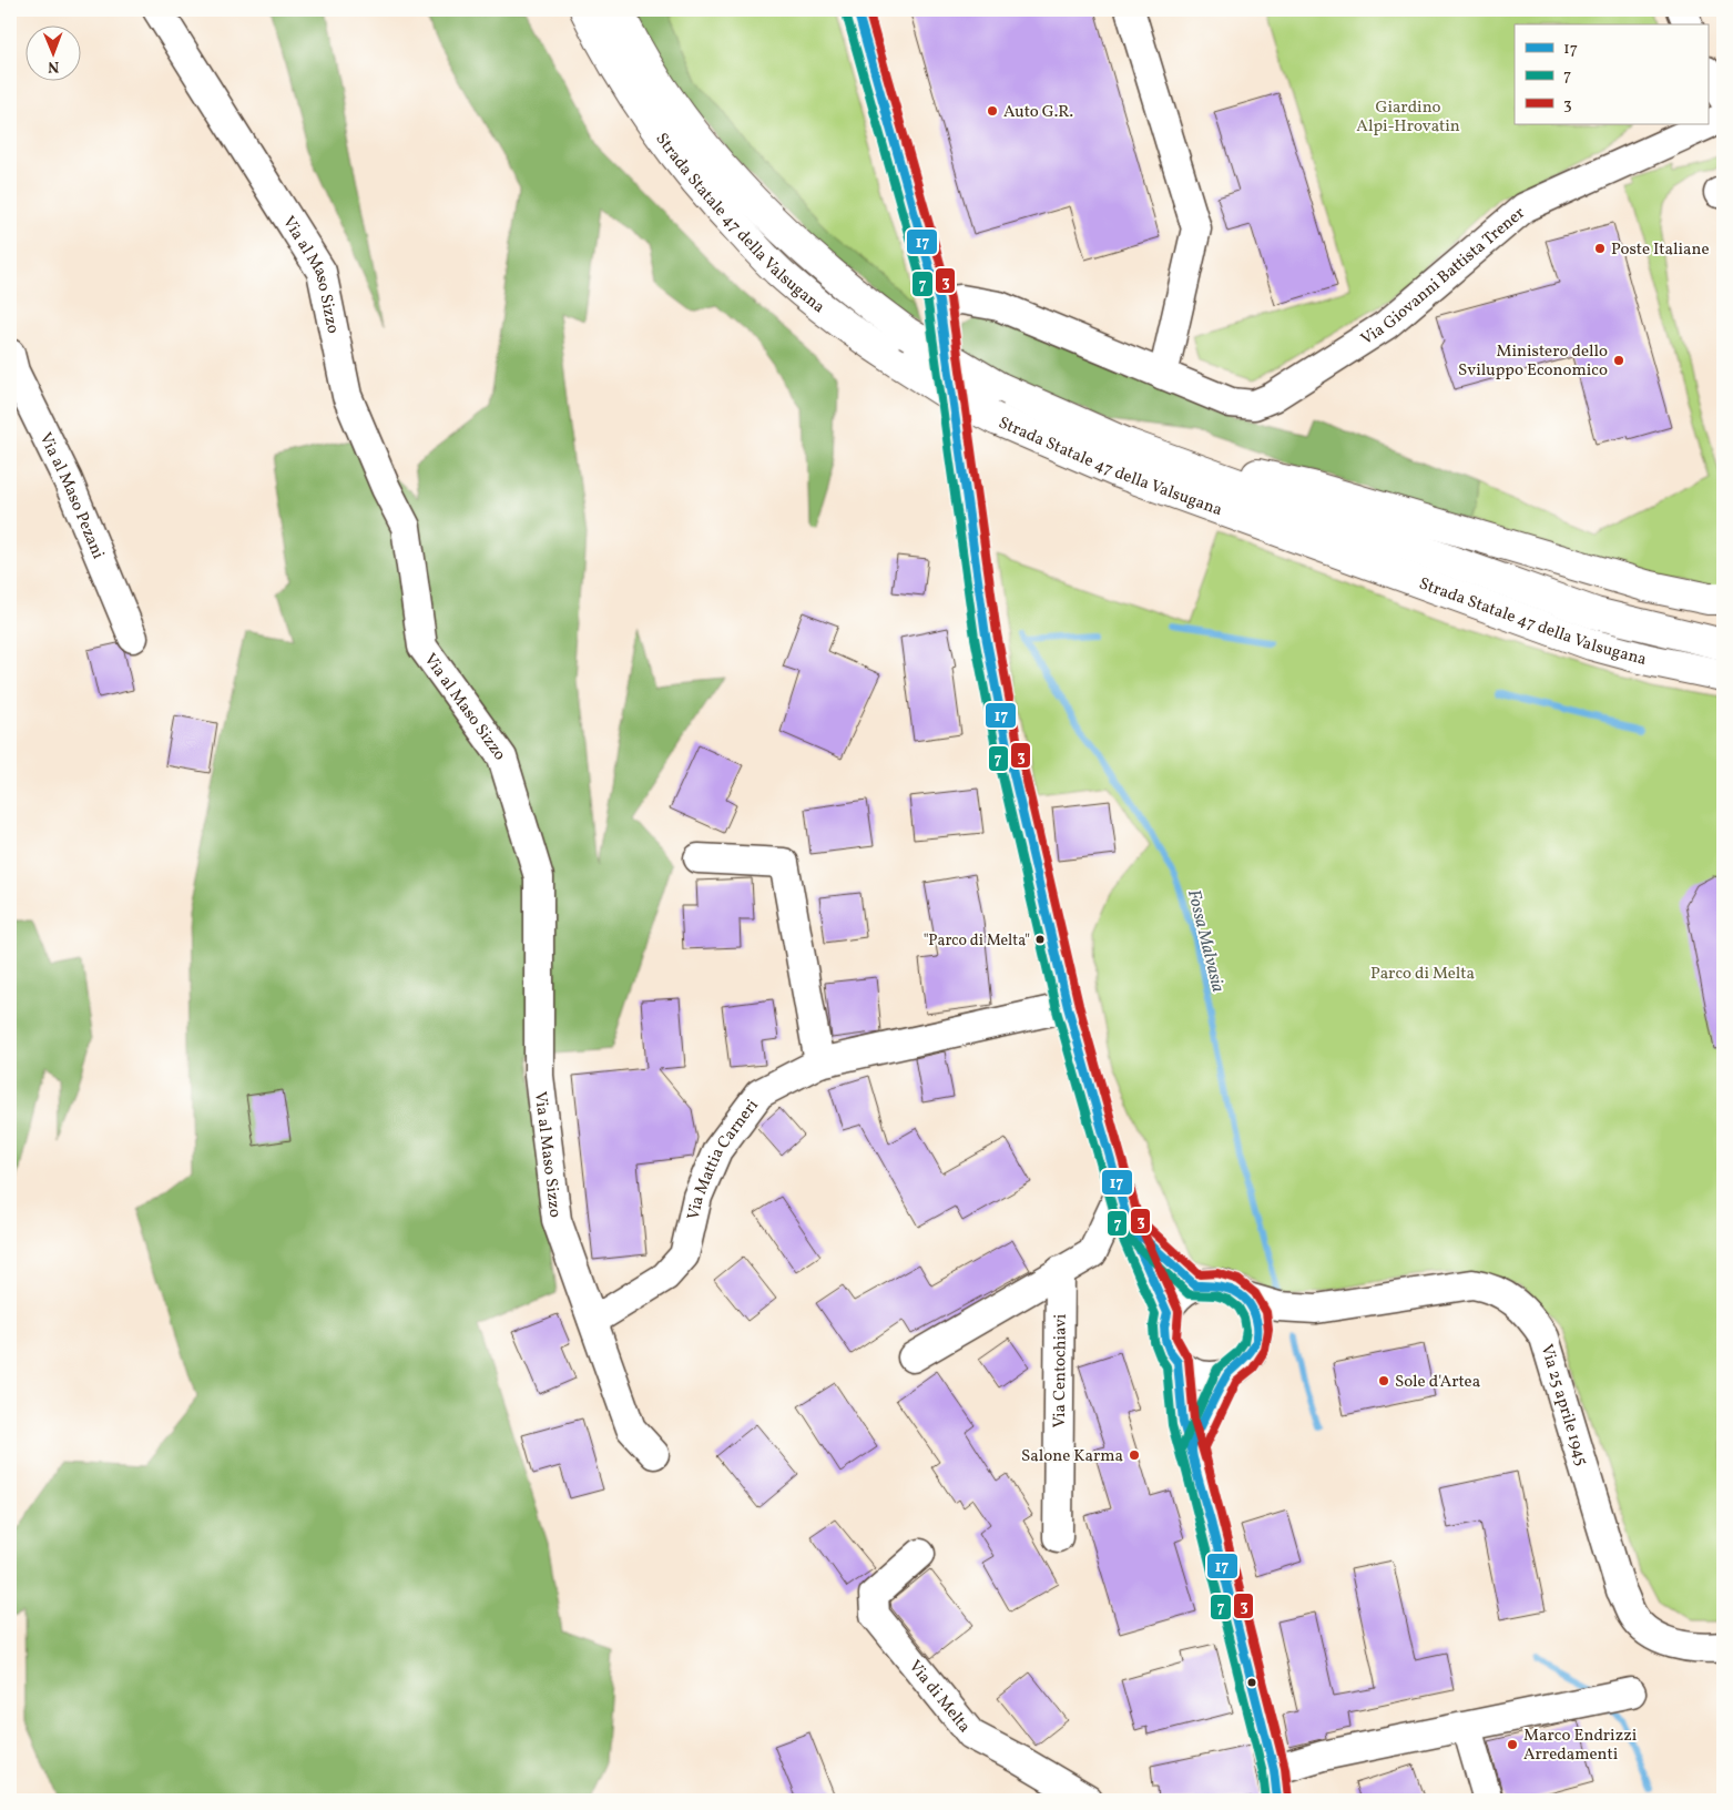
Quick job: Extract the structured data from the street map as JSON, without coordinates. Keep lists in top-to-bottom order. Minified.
{"streets":{"highway":["Strada Statale 47 della Valsugana"],"street":["Via al Maso Sizzo","Via Giovanni Battista Trener","Via al Maso Pezani","Via Mattia Carneri","Via Centochiavi","Via 25 aprile 1945","Via di Melta"]},"crossings":[["Via al Maso Sizzo","Via Mattia Carneri"]],"water":["Fossa Malvasia"],"parks":["Giardino Alpi-Hrovatin","Parco di Melta"],"places":["Auto G.R.","Poste Italiane","Ministero dello Sviluppo Economico","\"Parco di Melta\"","Sole d'Artea","Salone Karma","Marco Endrizzi Arredamenti"],"lines":["transit line 17","transit line 3","transit line 7"],"legend":["17","7","3"],"north":"bottom"}
